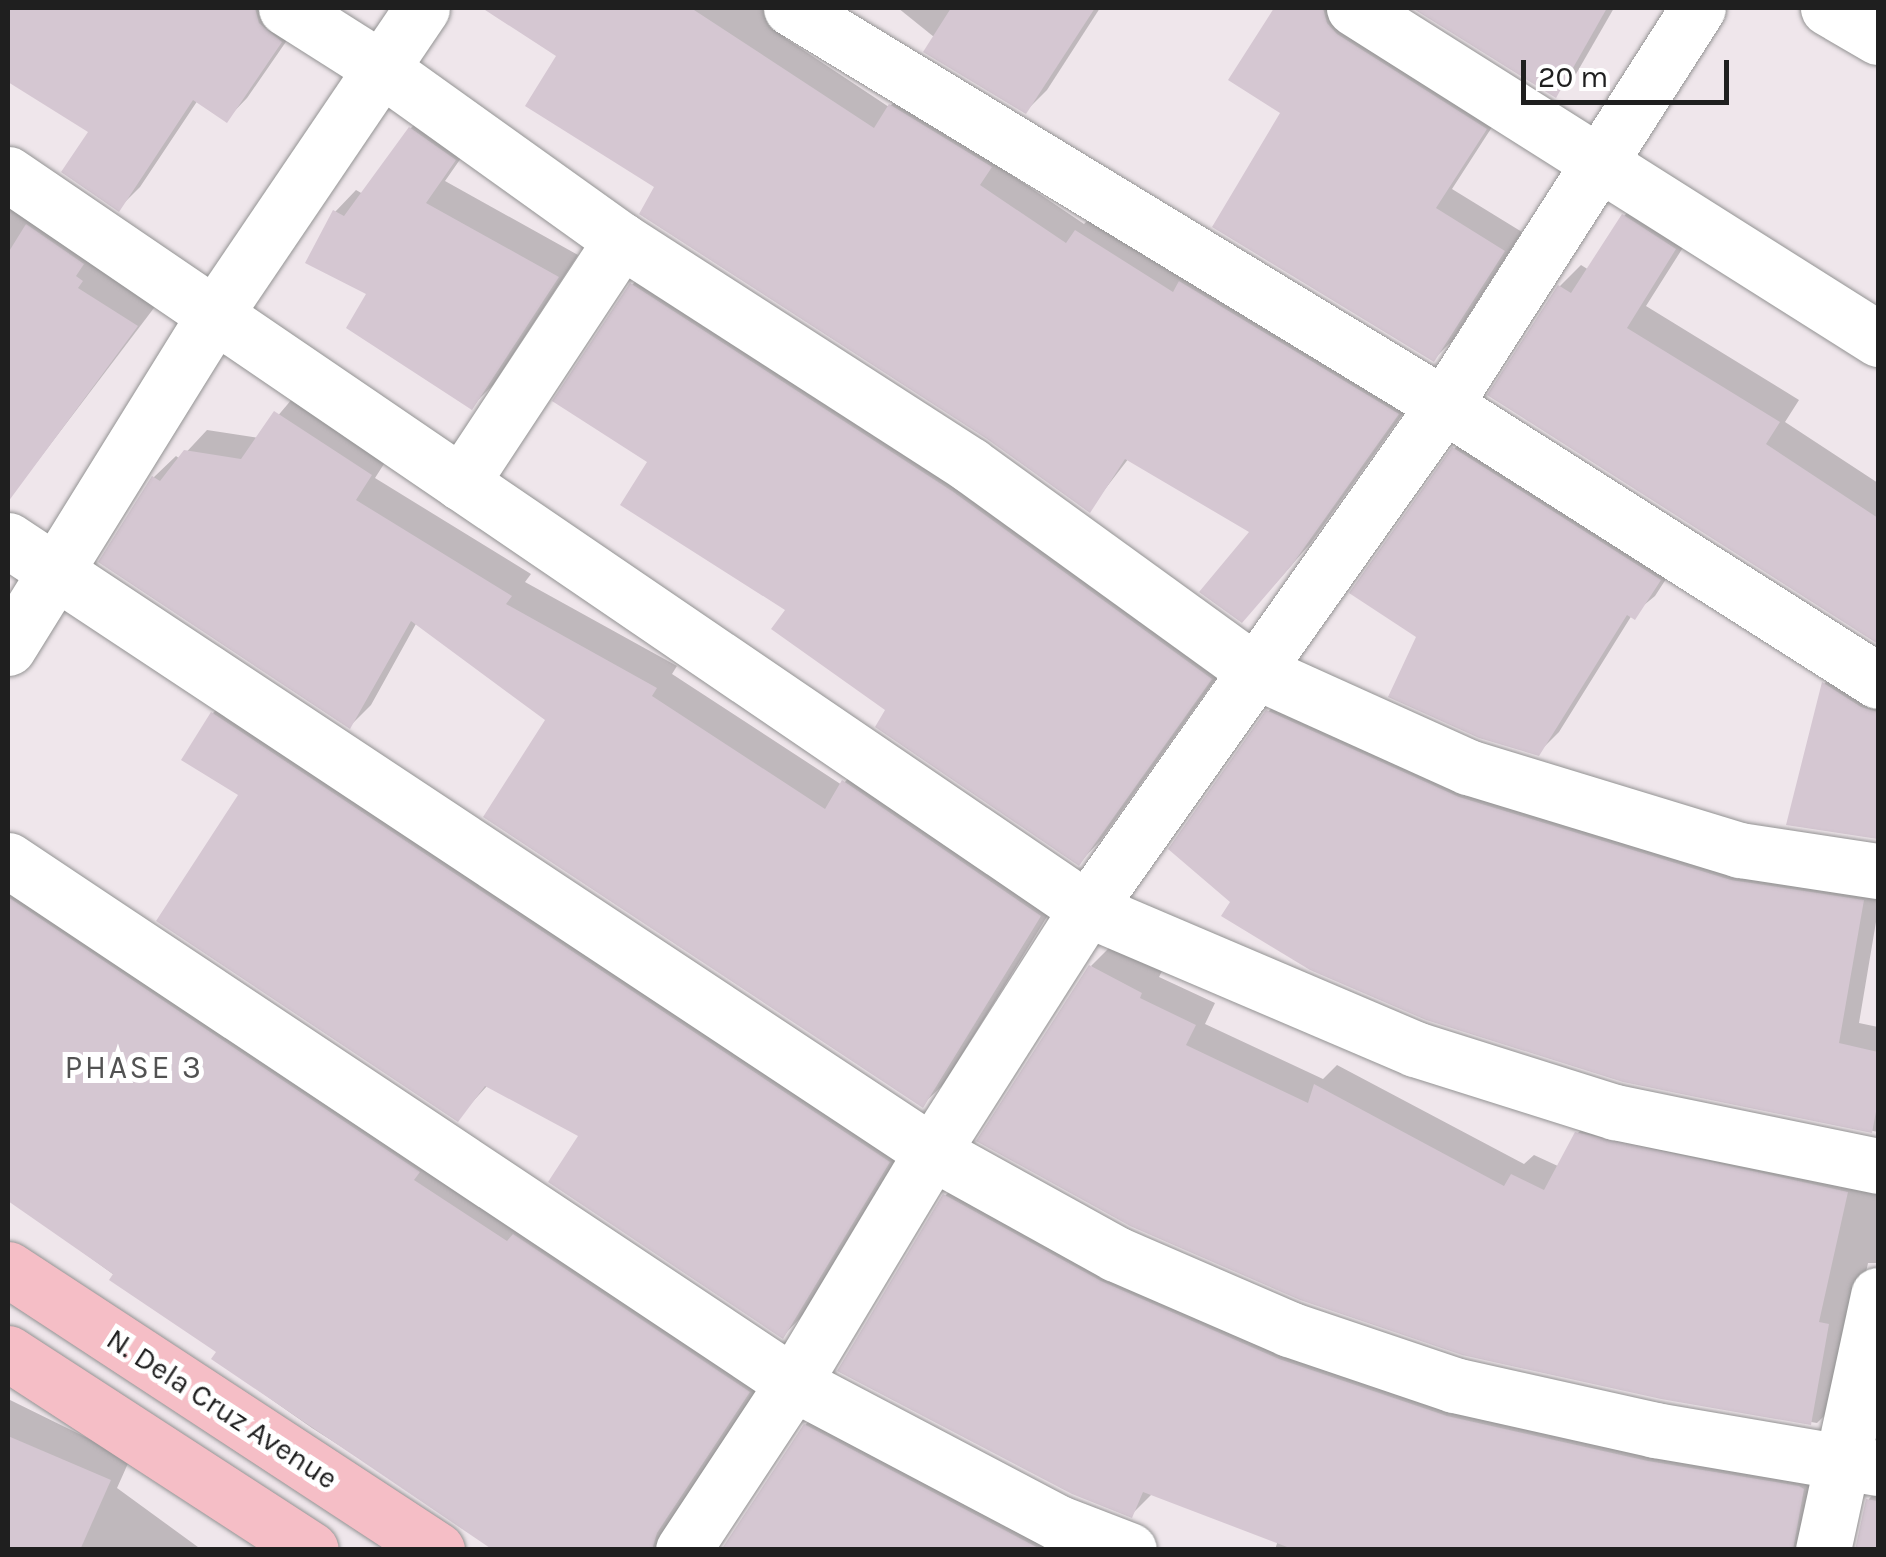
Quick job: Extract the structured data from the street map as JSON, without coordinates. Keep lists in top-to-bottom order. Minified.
{"streets":{"street":["N. Dela Cruz Avenue"]},"districts":["PHASE 3"],"scale_bar":"20 m"}
